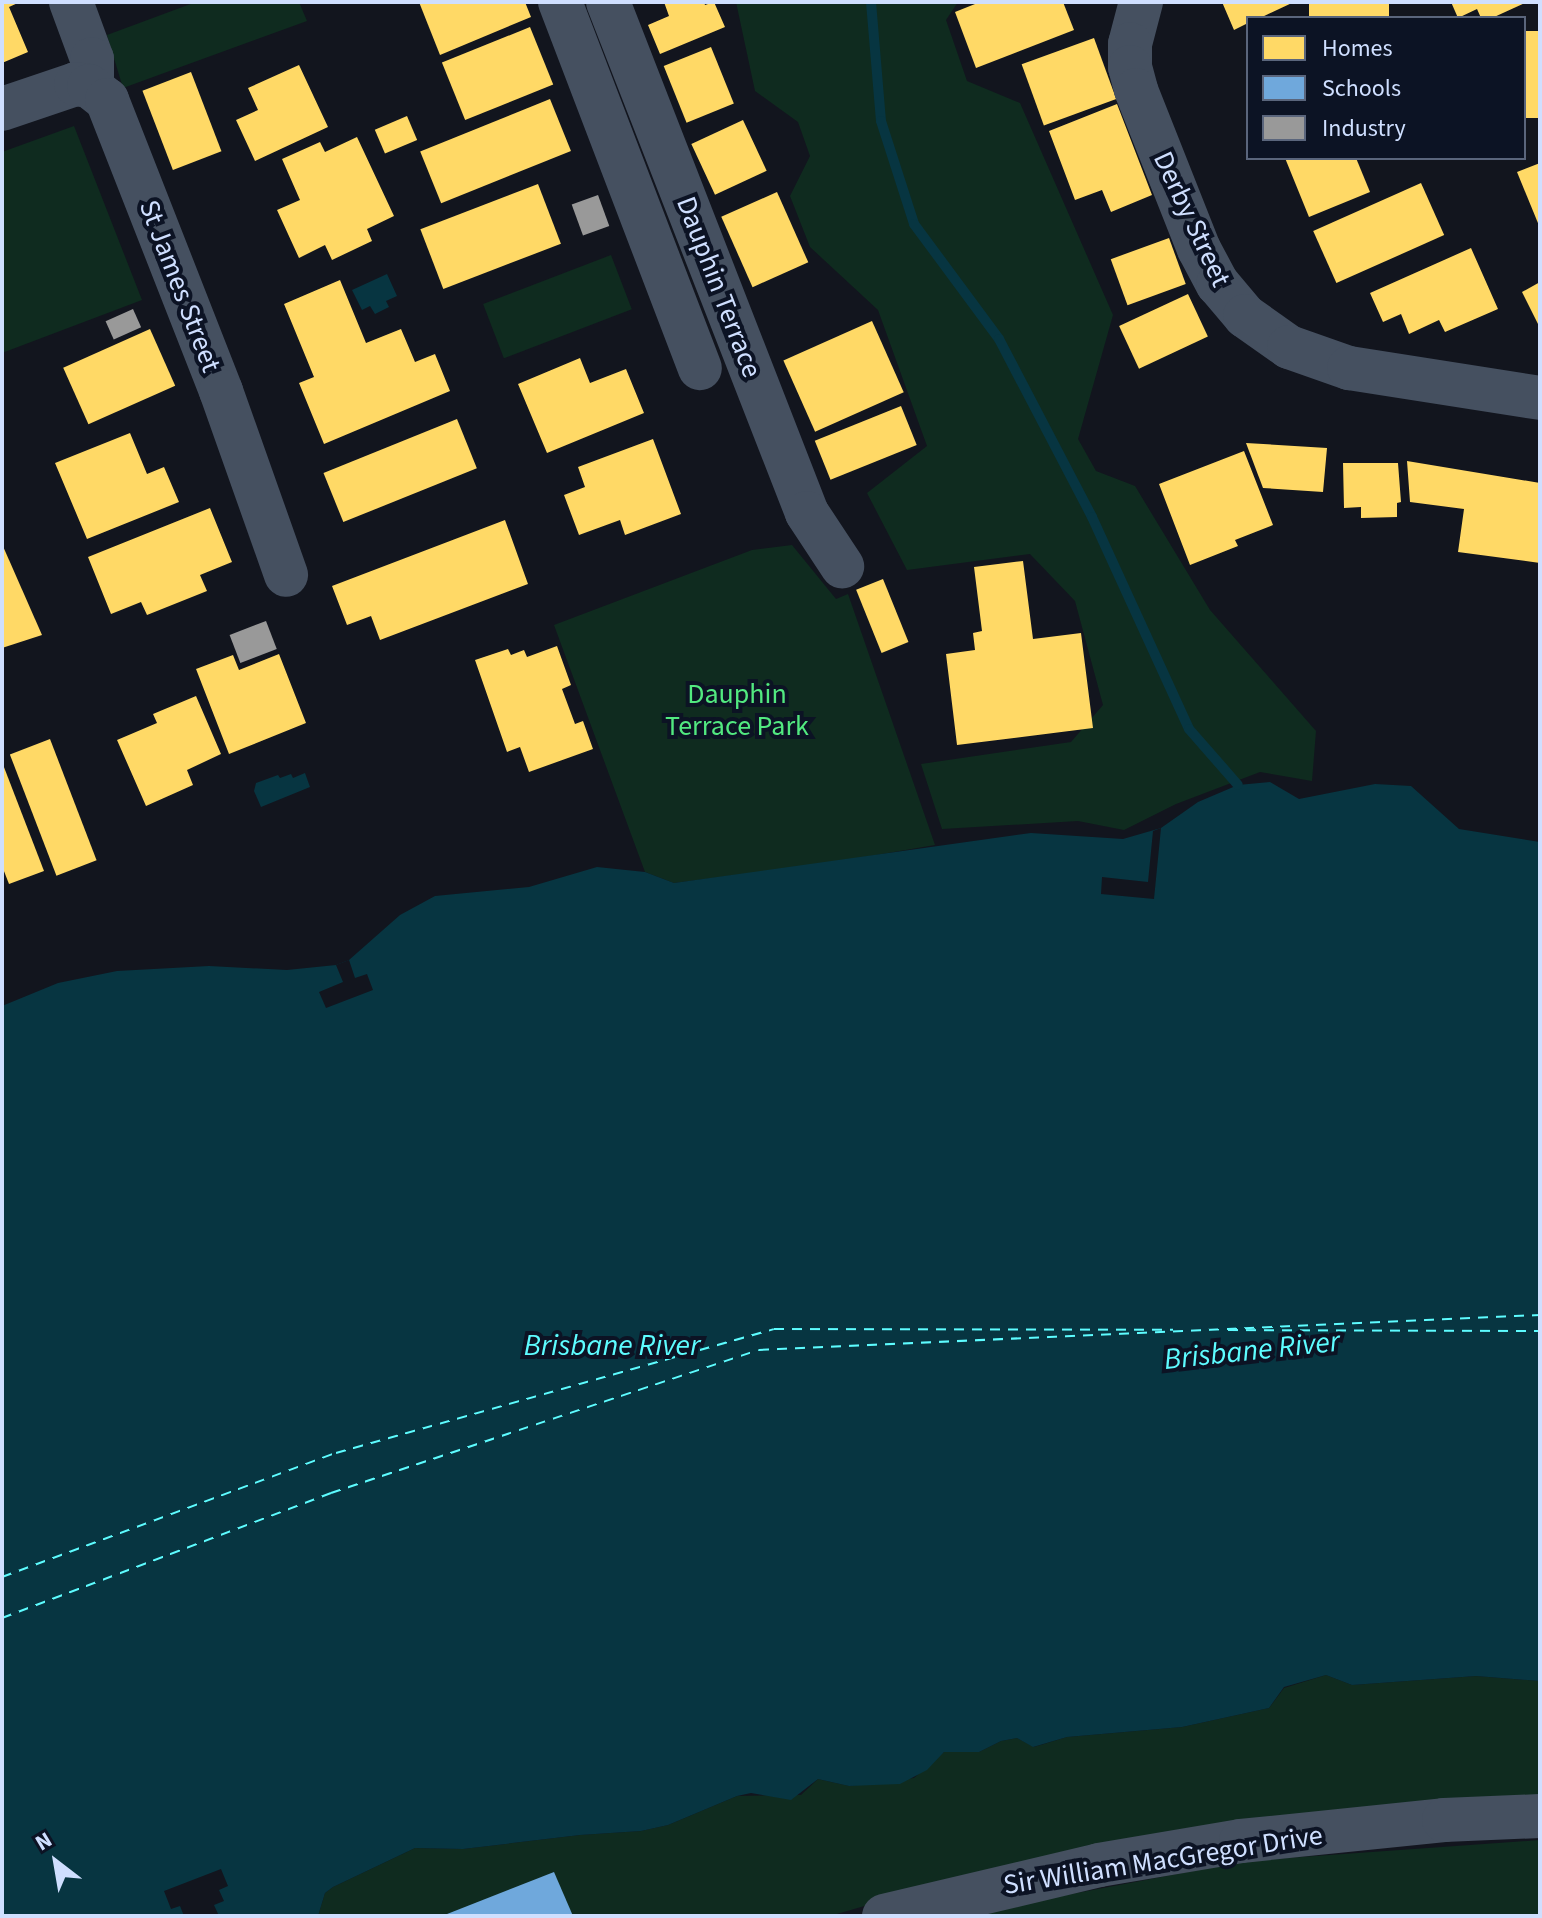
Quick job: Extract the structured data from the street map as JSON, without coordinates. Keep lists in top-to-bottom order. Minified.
{"streets":{"street":["Derby Street","St James Street","Dauphin Terrace","Sir William MacGregor Drive"]},"water":["Brisbane River"],"parks":["Dauphin Terrace Park"],"legend":["Homes","Schools","Industry"],"north":"top left"}
